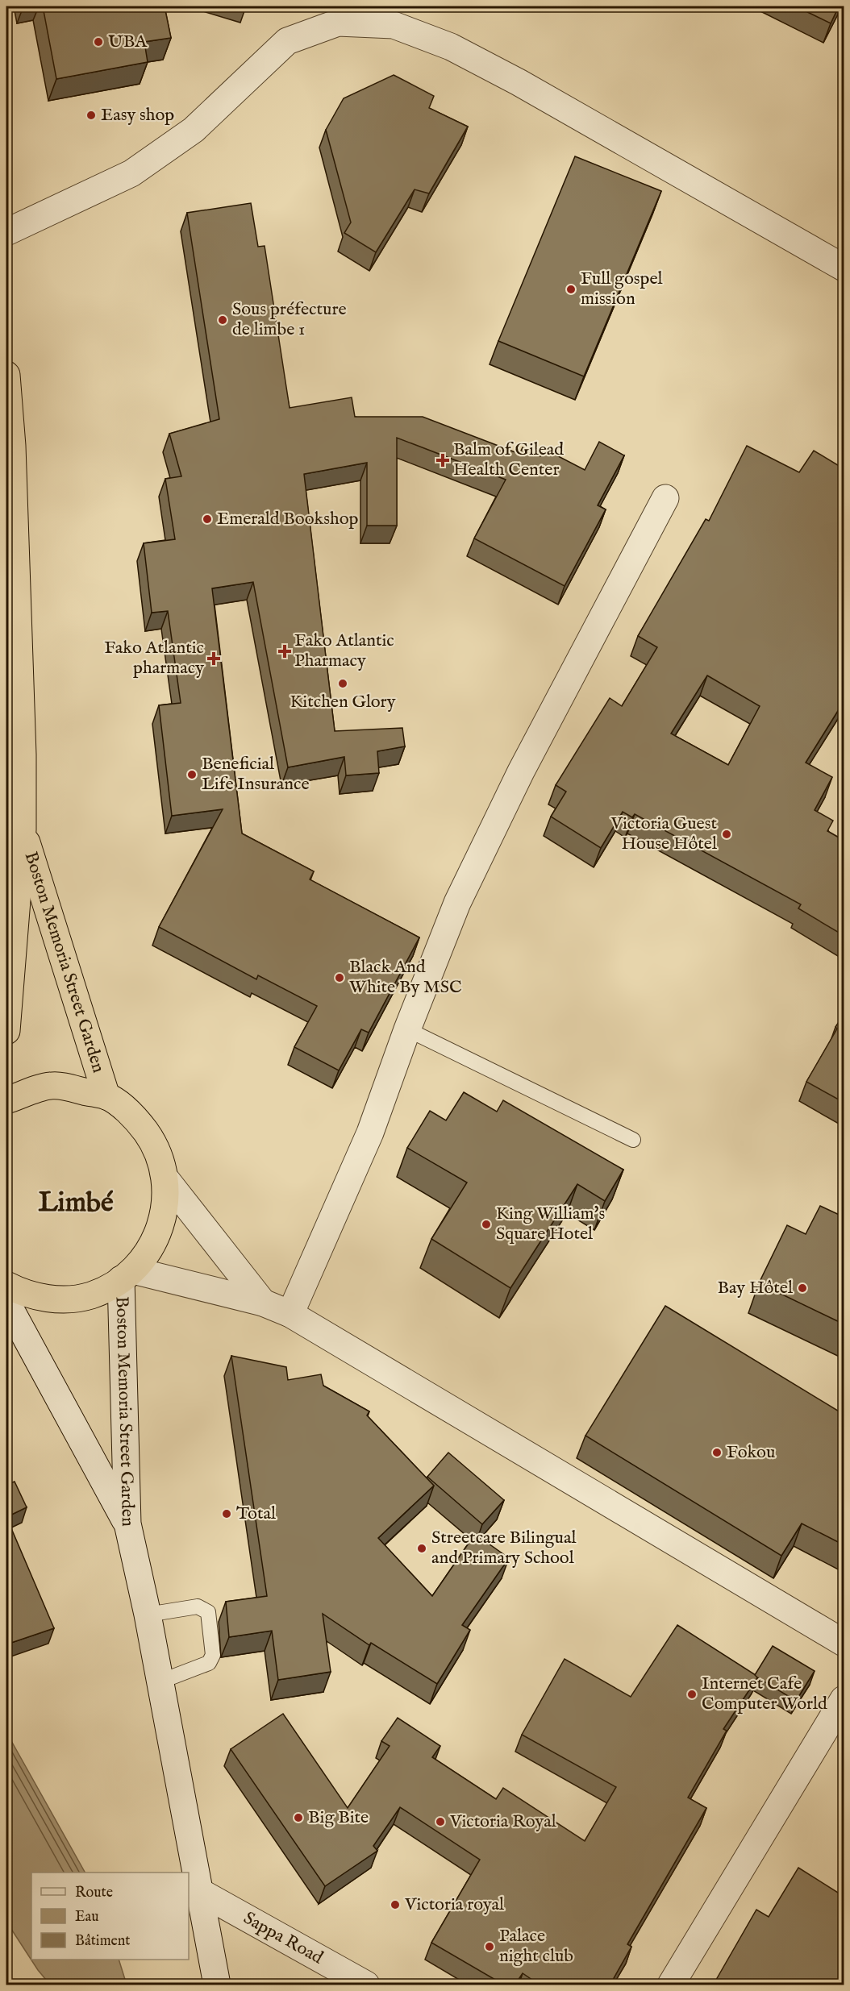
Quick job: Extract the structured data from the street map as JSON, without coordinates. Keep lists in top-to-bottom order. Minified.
{"streets":{"highway":["Boston Memoria Street Garden"],"street":["Sappa Road"]},"districts":["Limbé"],"places":{"other":["UBA","Easy shop","Full gospel mission","Sous préfecture de limbe 1","Emerald Bookshop","Kitchen Glory","Beneficial Life Insurance","Victoria Guest House Hôtel","Black And White By MSC","King William's Square Hotel","Bay Hôtel","Fokou","Total","Streetcare Bilingual and Primary School","Internet Cafe Computer World","Big Bite","Victoria Royal","Victoria royal","Palace night club"],"health":["Balm of Gilead Health Center","Fako Atlantic Pharmacy","Fako Atlantic pharmacy"]},"legend":["Route","Eau","Bâtiment"]}
